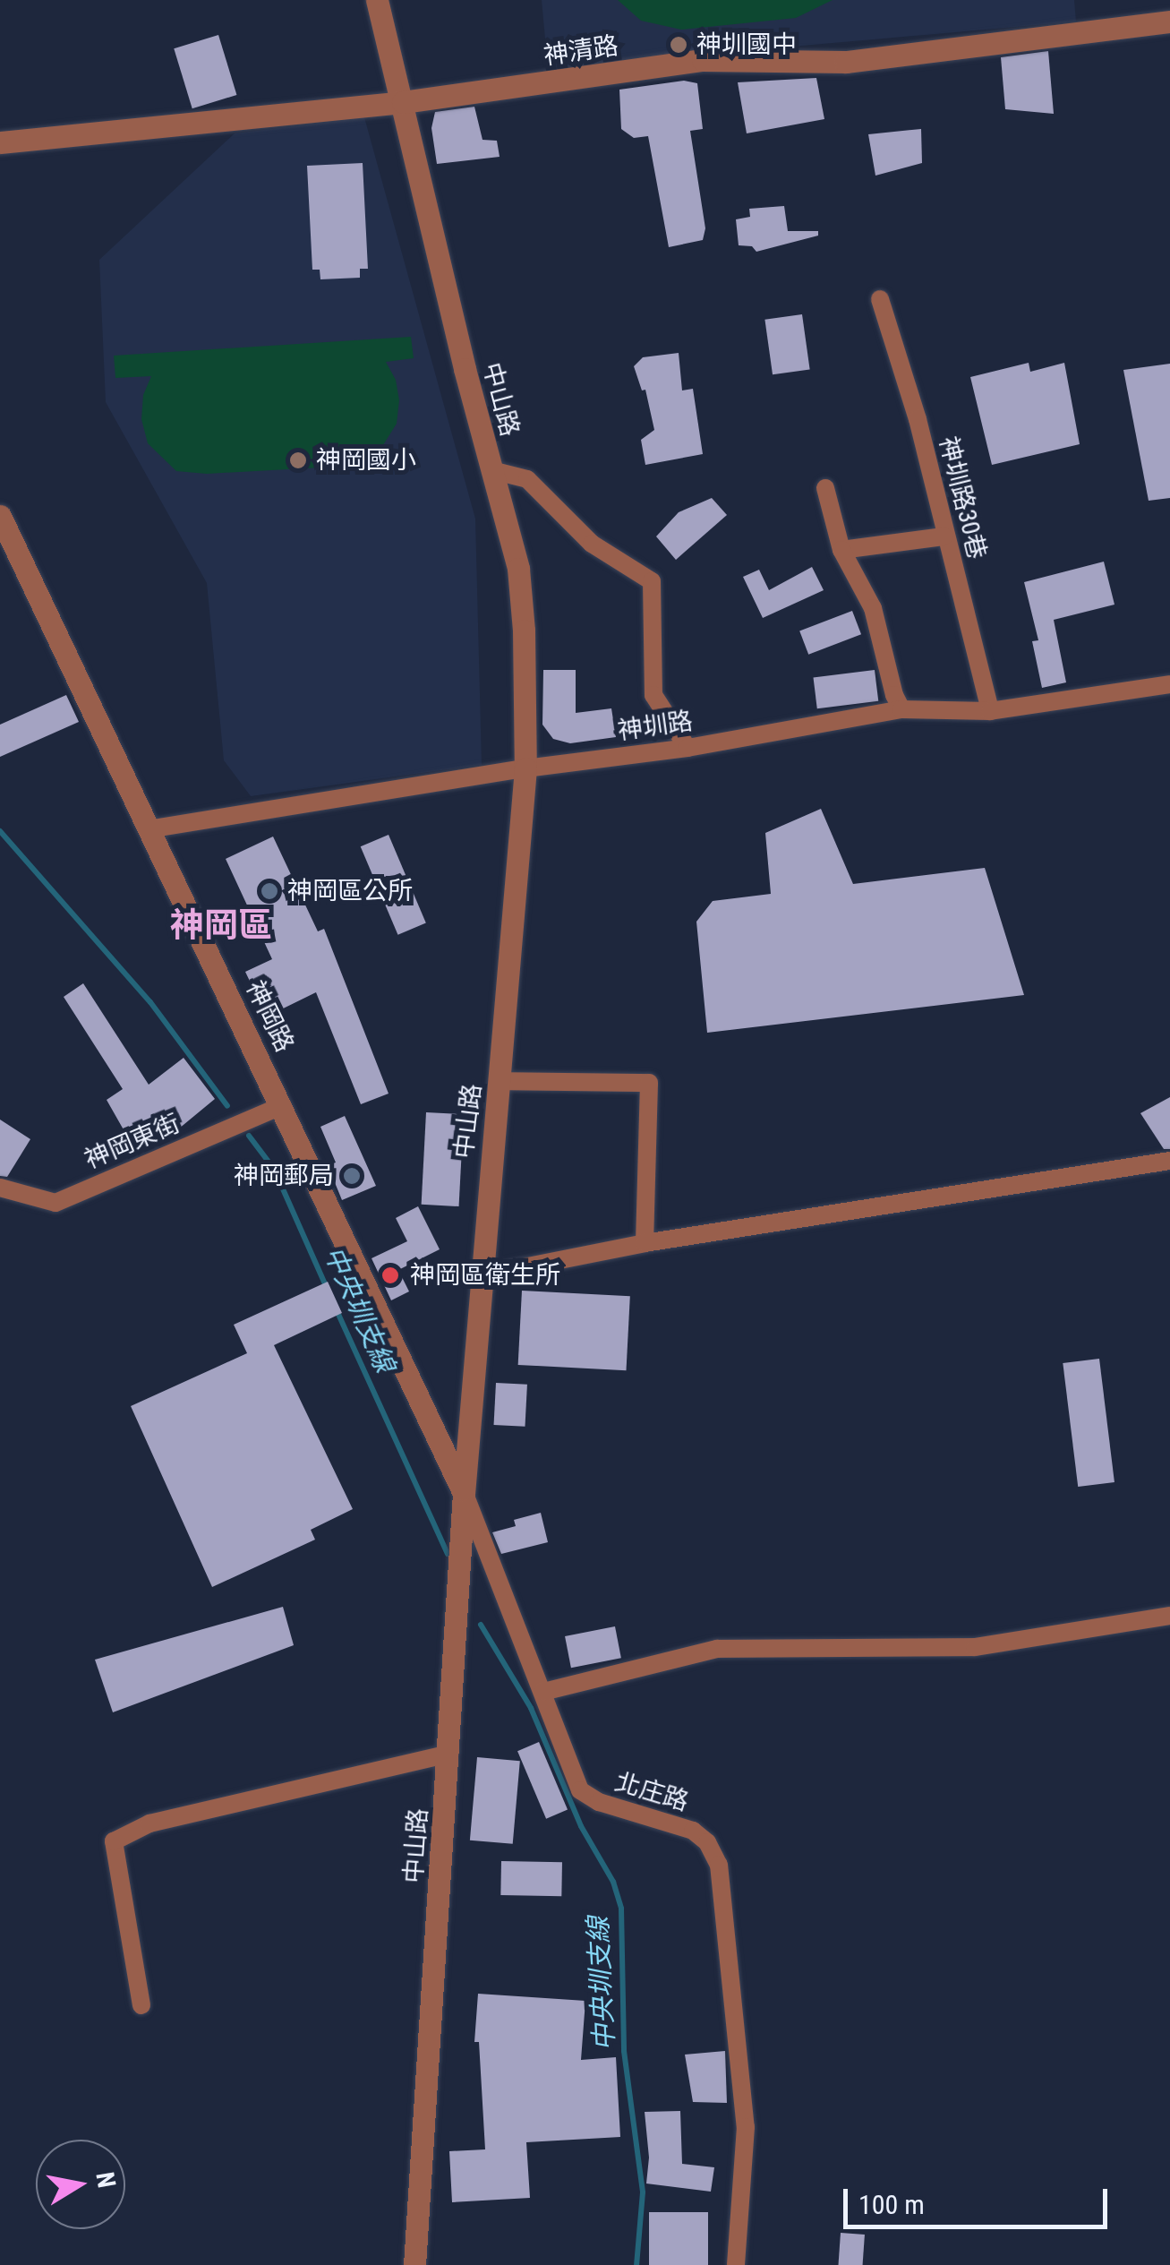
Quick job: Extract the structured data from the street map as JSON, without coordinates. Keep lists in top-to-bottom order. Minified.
{"streets":{"street":["神清路","中山路","神圳路30巷","神圳路","神岡路","神岡東街","北庄路"]},"crossings":[["神清路","中山路"],["中山路","神圳路"],["中山路","神岡路"],["中山路","北庄路"],["神圳路30巷","神圳路"],["神圳路","神岡路"],["神岡路","神岡東街"],["神岡路","北庄路"]],"districts":["神岡區"],"water":["中央圳支線"],"places":["神圳國中","神岡國小","神岡區公所","神岡郵局","神岡區衛生所"],"scale_bar":"100 m","north":"right"}
